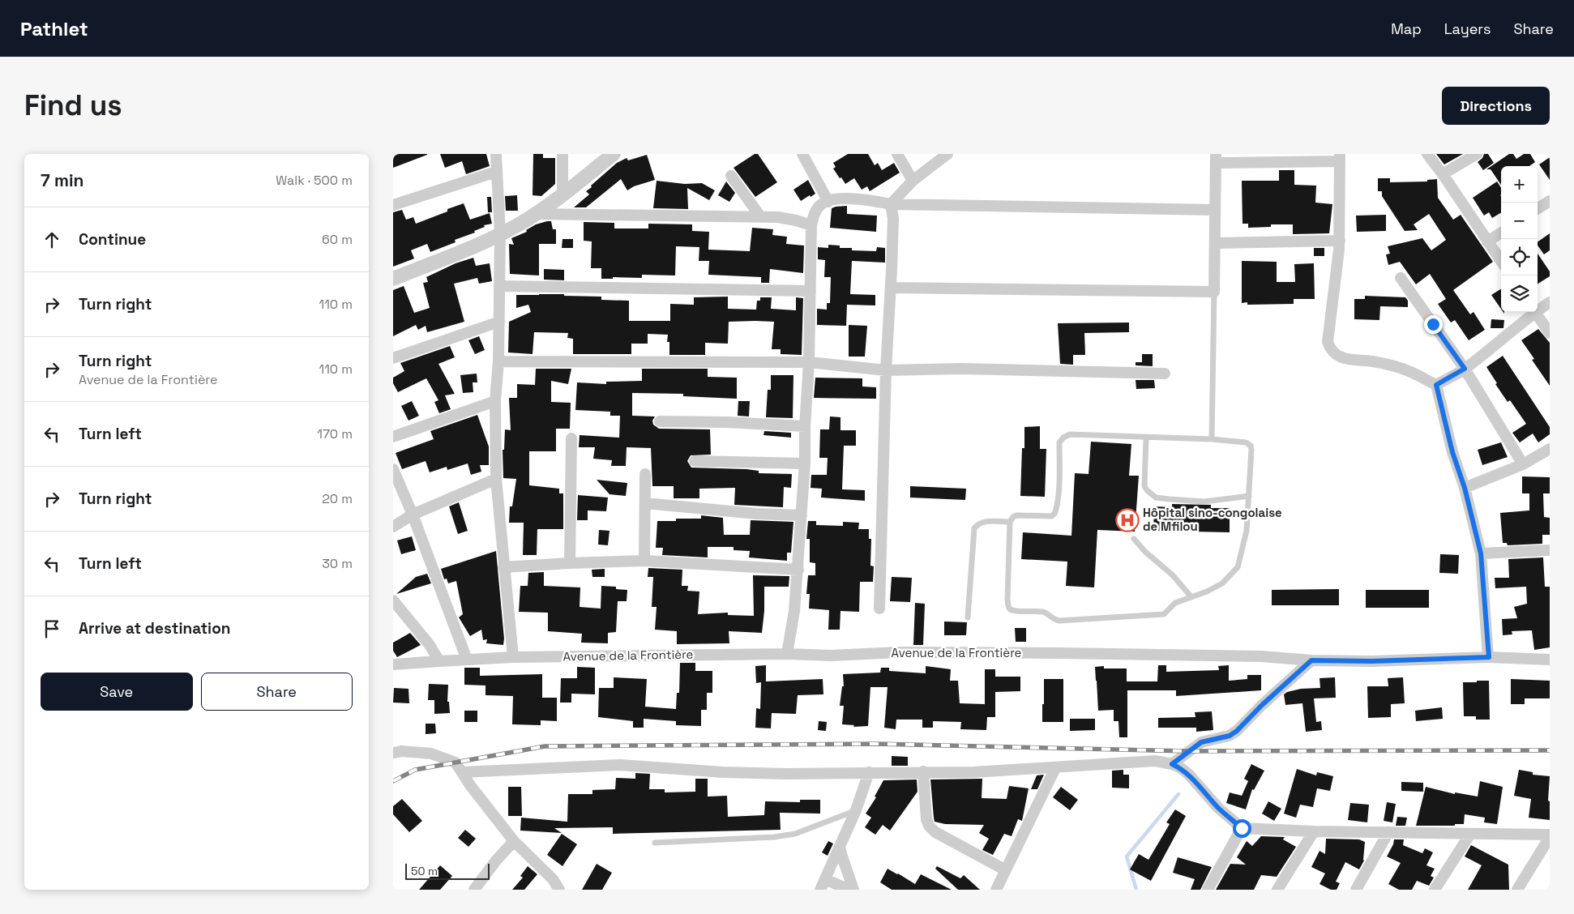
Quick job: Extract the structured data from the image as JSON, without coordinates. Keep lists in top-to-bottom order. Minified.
{"streets":{"street":["Avenue de la Frontière"]},"places":{"hospital":["Hôpital sino-congolaise de Mfilou"]},"scale_bar":"50 m","page":{"header":"Pathlet","nav":["Map","Layers","Share"],"buttons":["Directions",["Save","Share"]],"title":"Find us","heading":["7 min","Walk · 500 m"],"map_buttons":["+","−"],"list":[["Continue","60 m"],["Turn right","110 m"],["Turn right","Avenue de la Frontière","110 m"],["Turn left","170 m"],["Turn right","20 m"],["Turn left","30 m"],"Arrive at destination"],"scale":"50 m"}}
